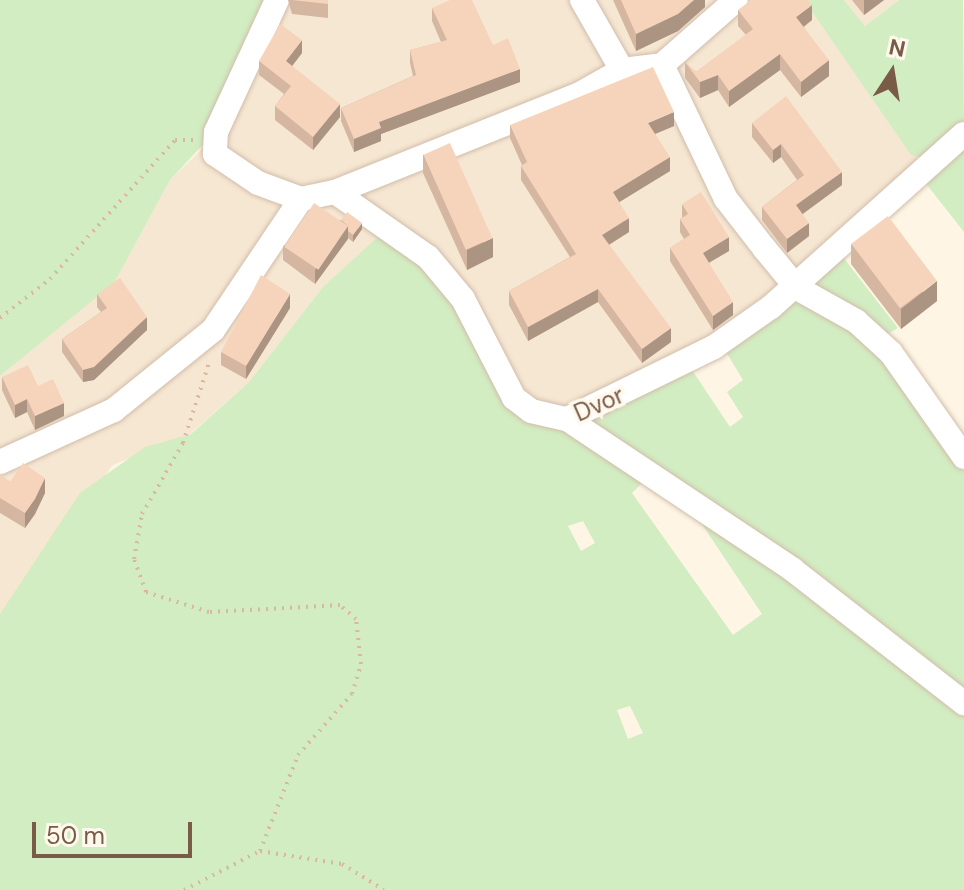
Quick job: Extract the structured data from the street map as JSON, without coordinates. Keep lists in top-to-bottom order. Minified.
{"streets":{"street":["Dvor"]},"scale_bar":"50 m","north":"top"}
